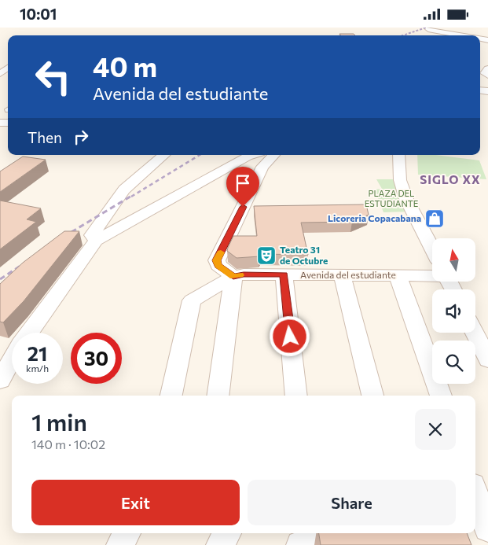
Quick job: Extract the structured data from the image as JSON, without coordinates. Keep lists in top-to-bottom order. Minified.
{"streets":{"street":["Avenida del estudiante"]},"districts":["SIGLO XX"],"parks":["PLAZA DEL ESTUDIANTE"],"places":{"shop":["Licoreria Copacabana"],"theatre":["Teatro 31 de Octubre"]},"north":"top","page":{"status":"10:01","turn":["40 m","Avenida del estudiante"],"then":"Then","speed":"21 km/h","limit":"30","heading":["1 min","140 m · 10:02"],"buttons":["Exit","Share"]}}
